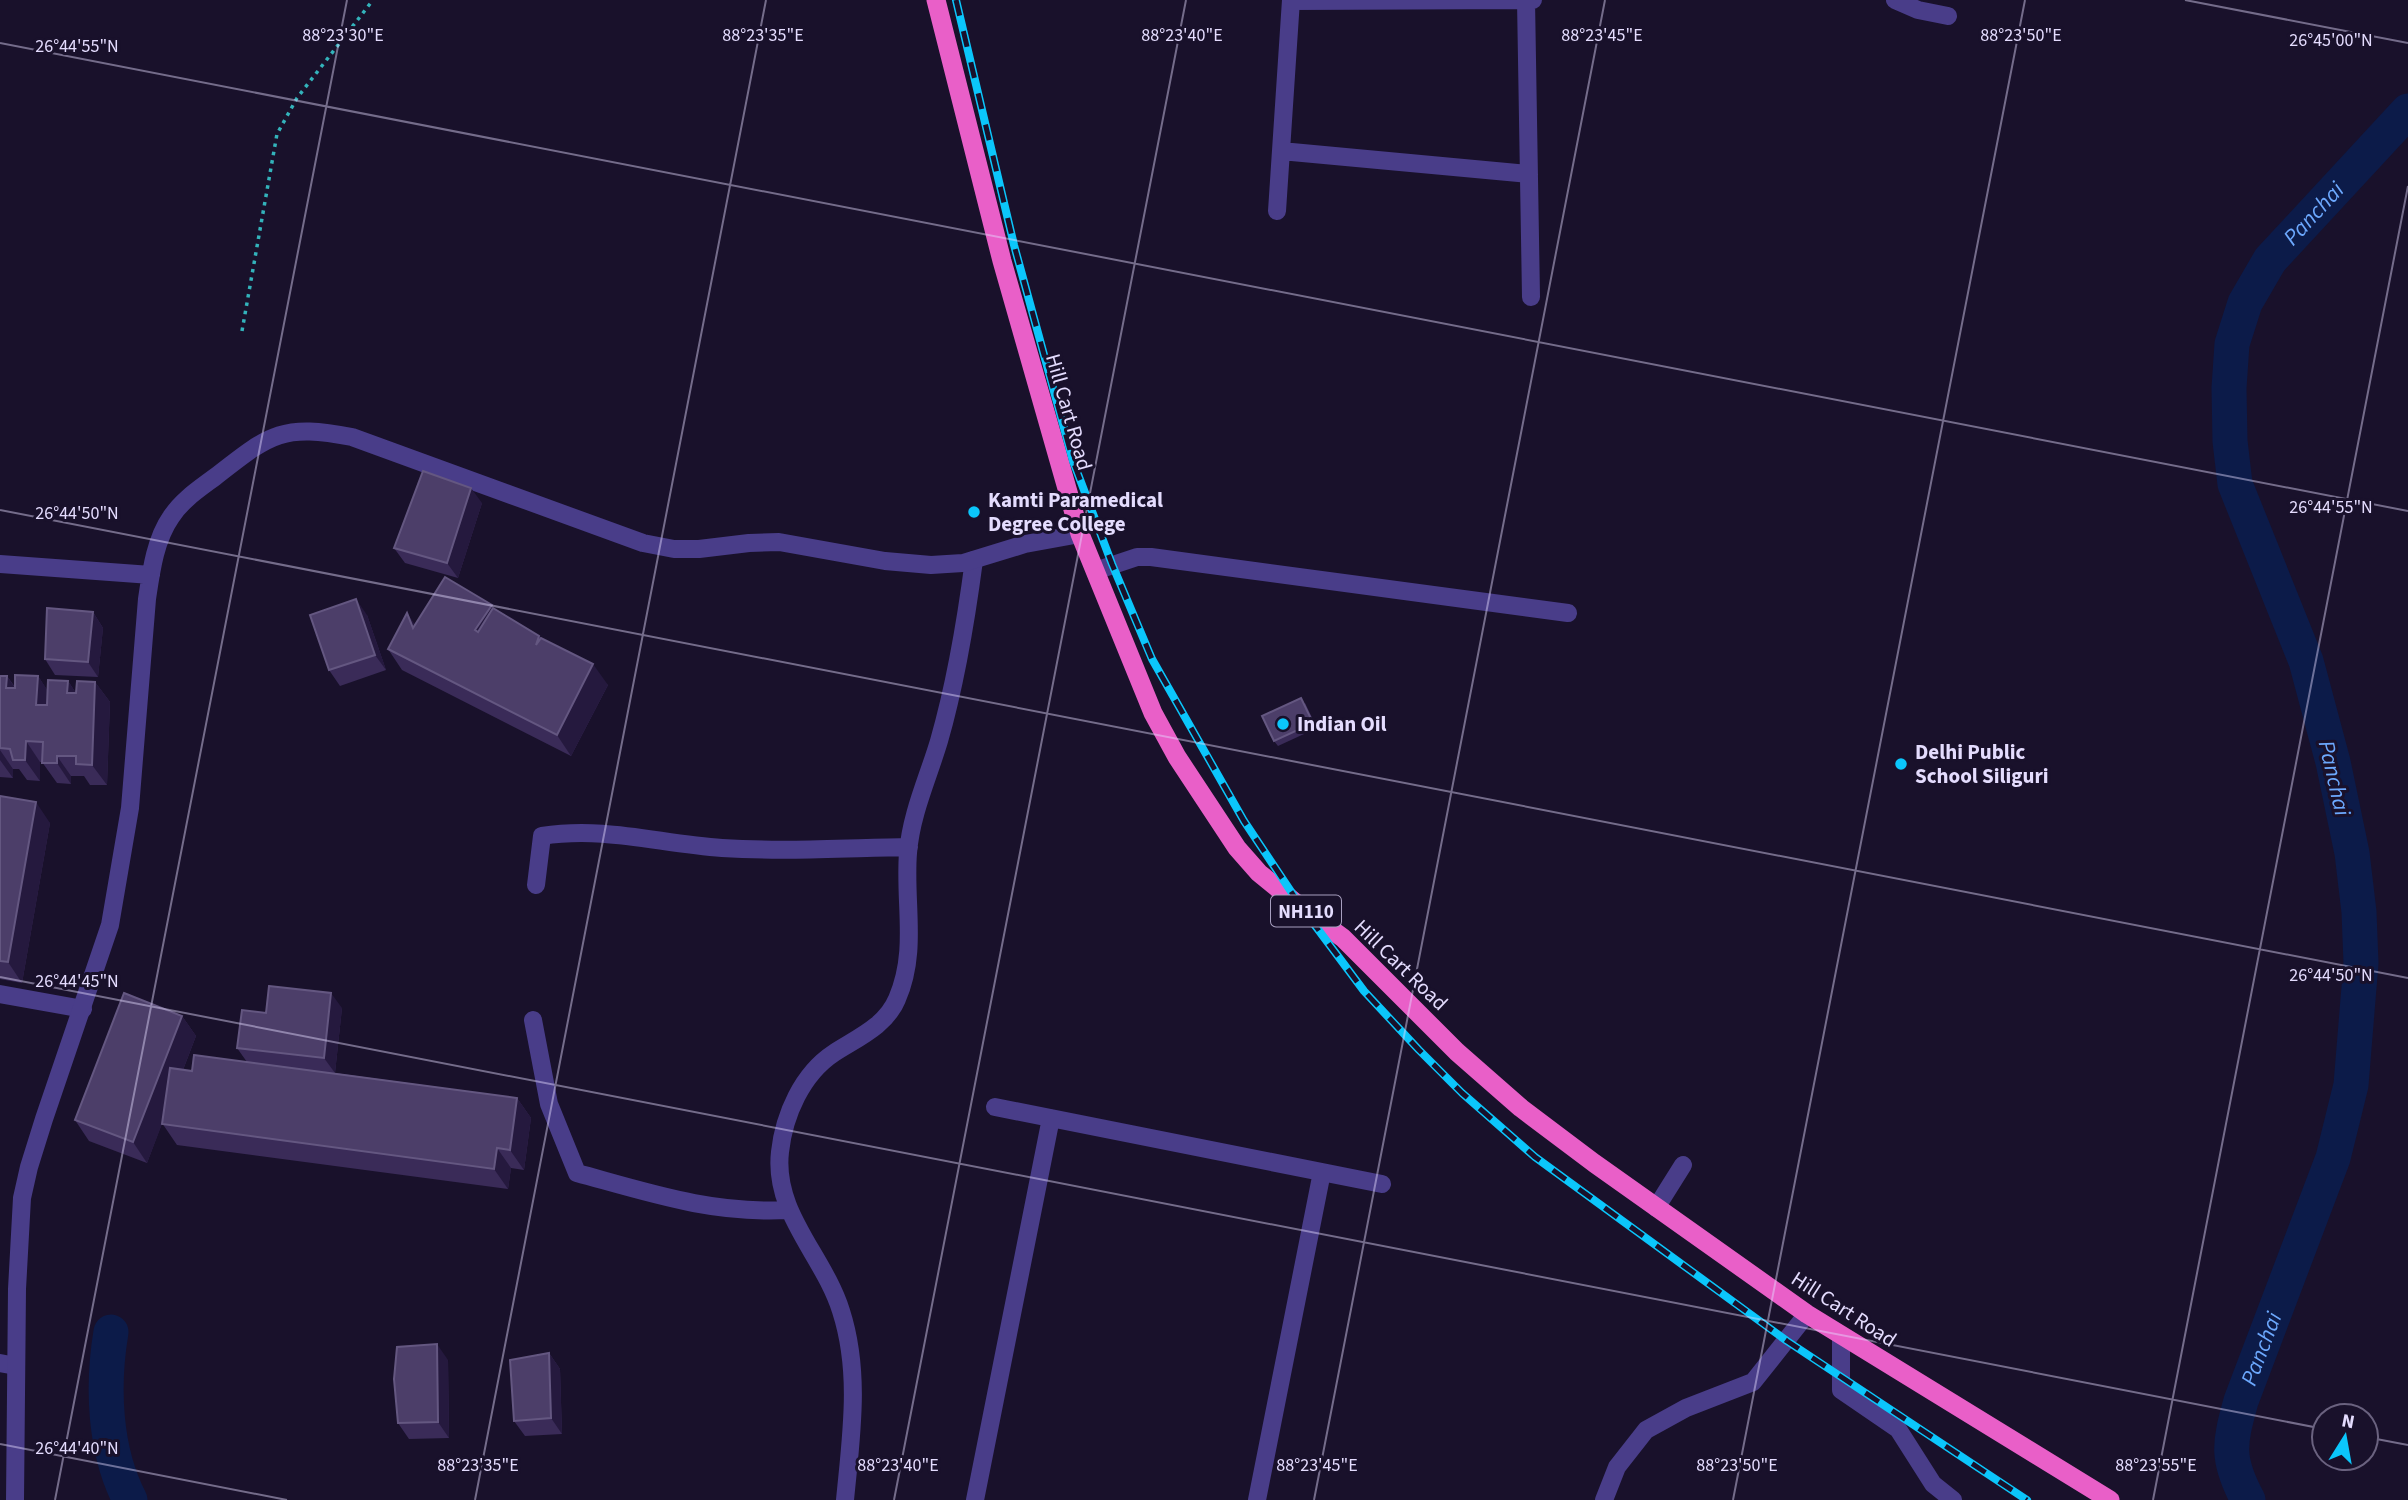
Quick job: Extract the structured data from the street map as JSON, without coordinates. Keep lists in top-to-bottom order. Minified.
{"streets":{"highway":["Hill Cart Road","NH110"]},"water":["Panchai"],"places":["Kamti Paramedical Degree College","Indian Oil","Delhi Public School Siliguri"],"north":"top","coordinates":["88°23'30\"E","88°23'35\"E","88°23'45\"E","88°23'50\"E","88°23'40\"E","26°45'00\"N","26°44'55\"N","26°44'50\"N","26°44'45\"N","26°44'40\"N","88°23'55\"E"]}
